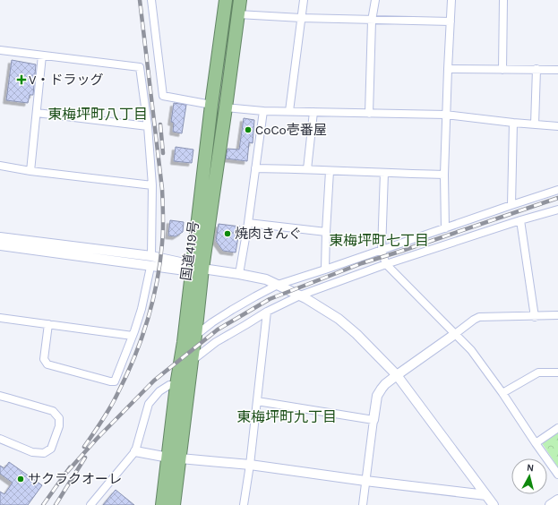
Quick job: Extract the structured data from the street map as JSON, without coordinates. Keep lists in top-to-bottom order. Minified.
{"streets":{"highway":["国道419号"]},"districts":["東梅坪町八丁目","東梅坪町七丁目","東梅坪町九丁目"],"places":{"health":["V・ドラッグ"],"other":["CoCo壱番屋","焼肉きんぐ","サクラクオーレ"]},"north":"top"}
